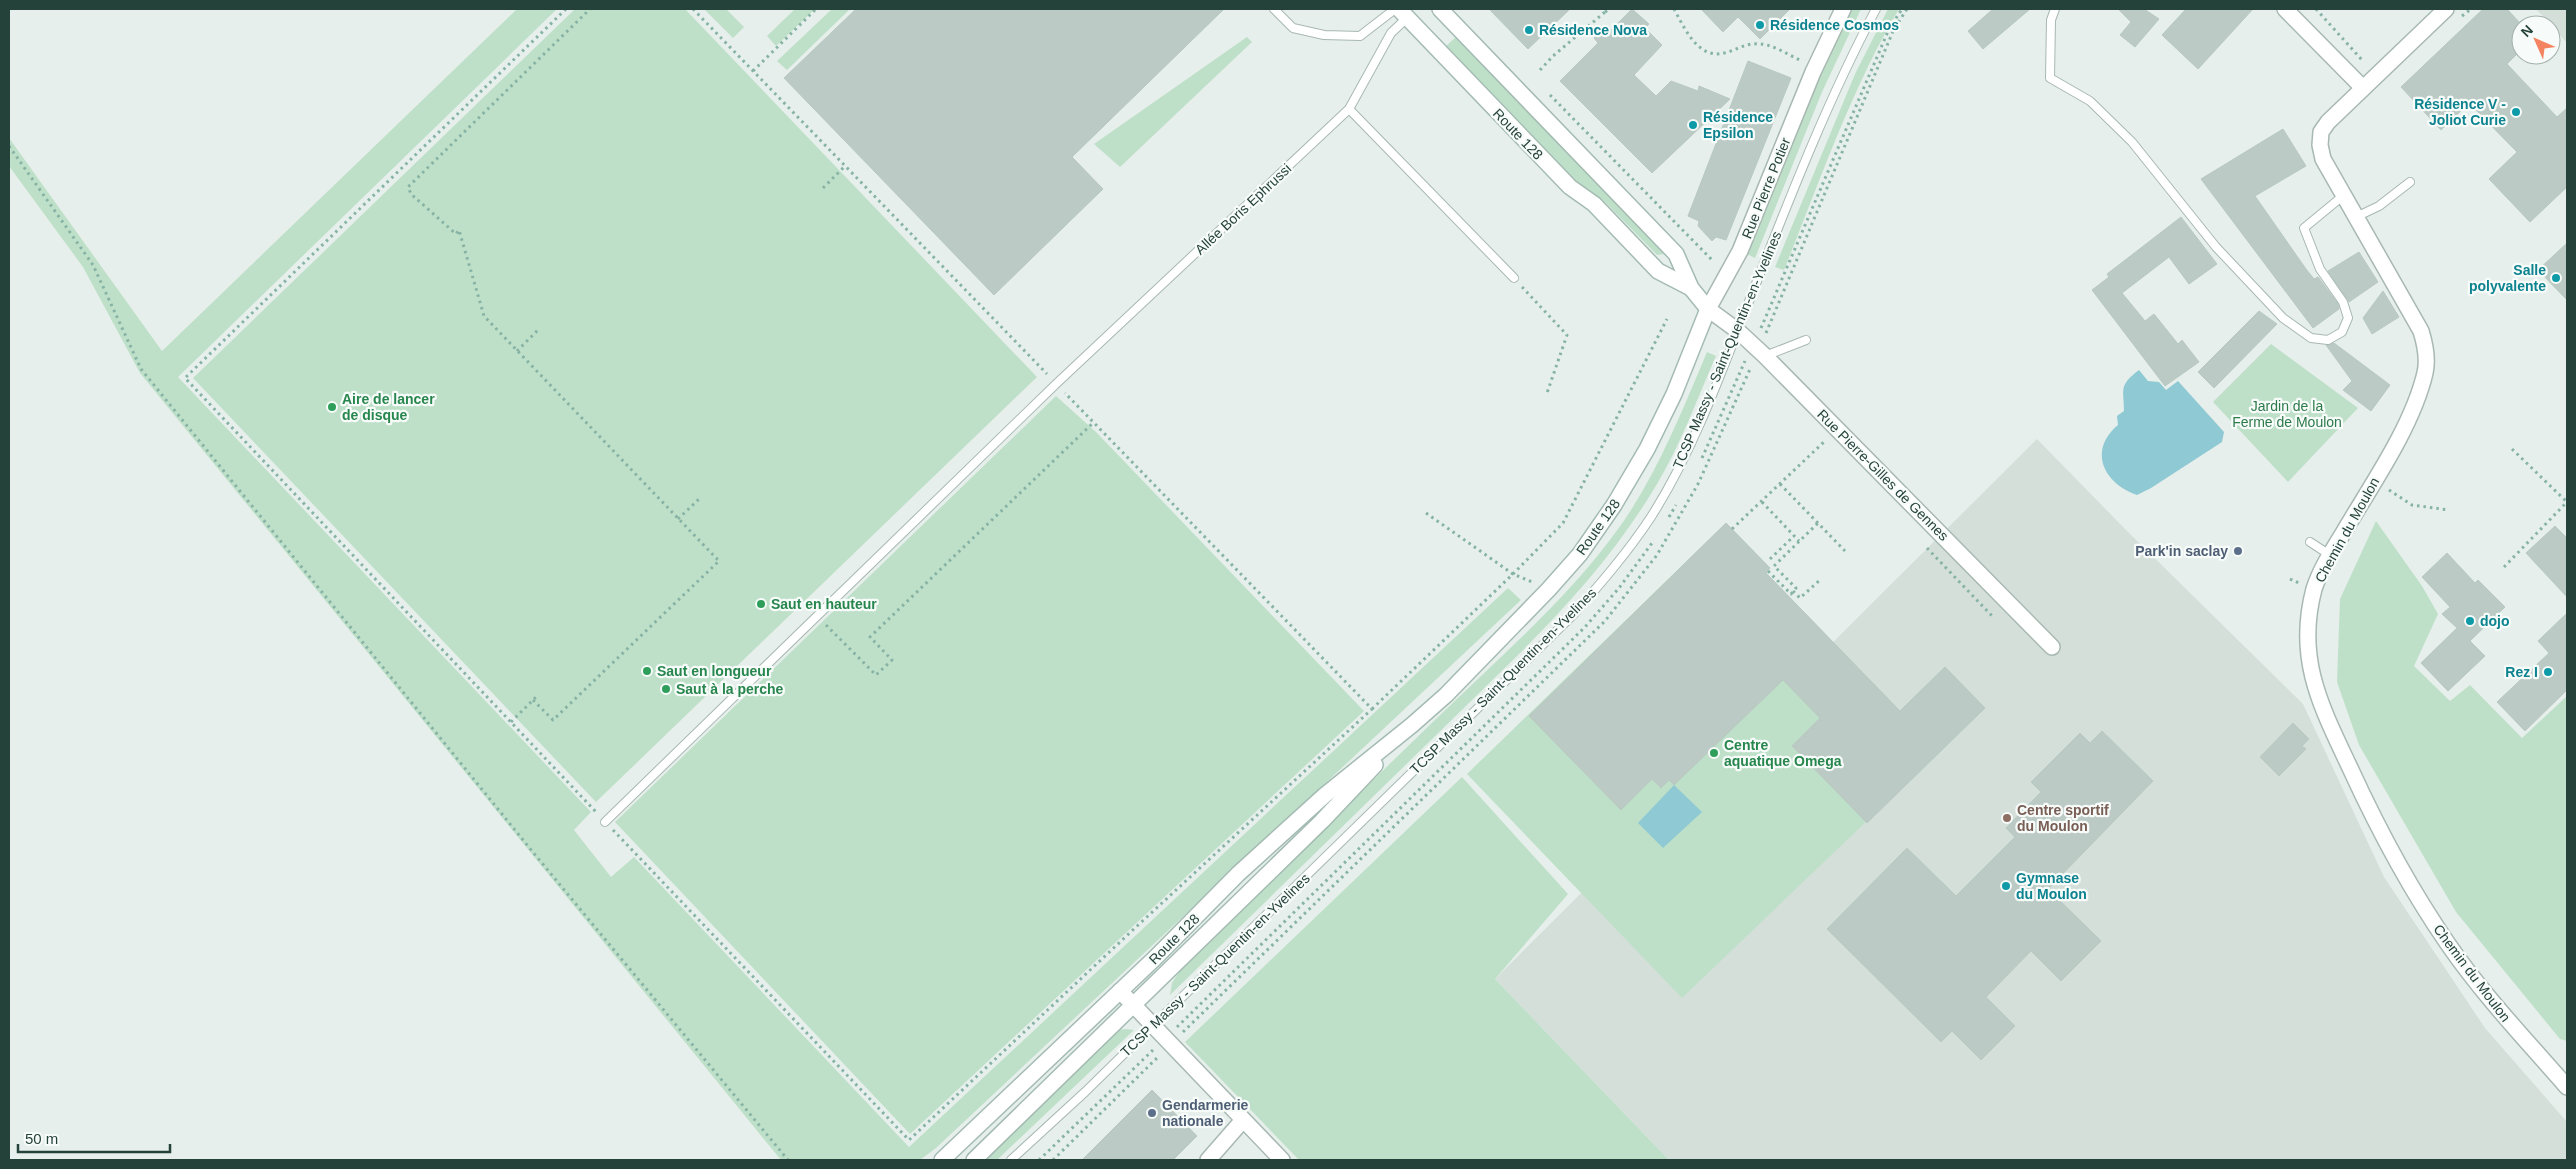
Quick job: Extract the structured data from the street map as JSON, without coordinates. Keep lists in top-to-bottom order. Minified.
{"streets":{"main road":["Route 128","Rue Pierre Potier","Rue Pierre-Gilles de Gennes","Chemin du Moulon"],"lane":["Allée Boris Ephrussi","TCSP Massy - Saint-Quentin-en-Yvelines"]},"crossings":[["Route 128","Rue Pierre Potier"],["Route 128","Allée Boris Ephrussi"],["Route 128","Rue Pierre-Gilles de Gennes"],["Rue Pierre Potier","Rue Pierre-Gilles de Gennes"],["TCSP Massy - Saint-Quentin-en-Yvelines","Rue Pierre-Gilles de Gennes"]],"parks":["Jardin de la Ferme de Moulon"],"places":["Résidence Cosmos","Résidence Nova","Résidence V - Joliot Curie","Résidence Epsilon","Salle polyvalente","Aire de lancer de disque","Park'in saclay","Saut en hauteur","dojo","Saut en longueur","Rez I","Saut à la perche","Centre aquatique Omega","Centre sportif du Moulon","Gymnase du Moulon","Gendarmerie nationale"],"scale_bar":"50 m","north":"top left"}
